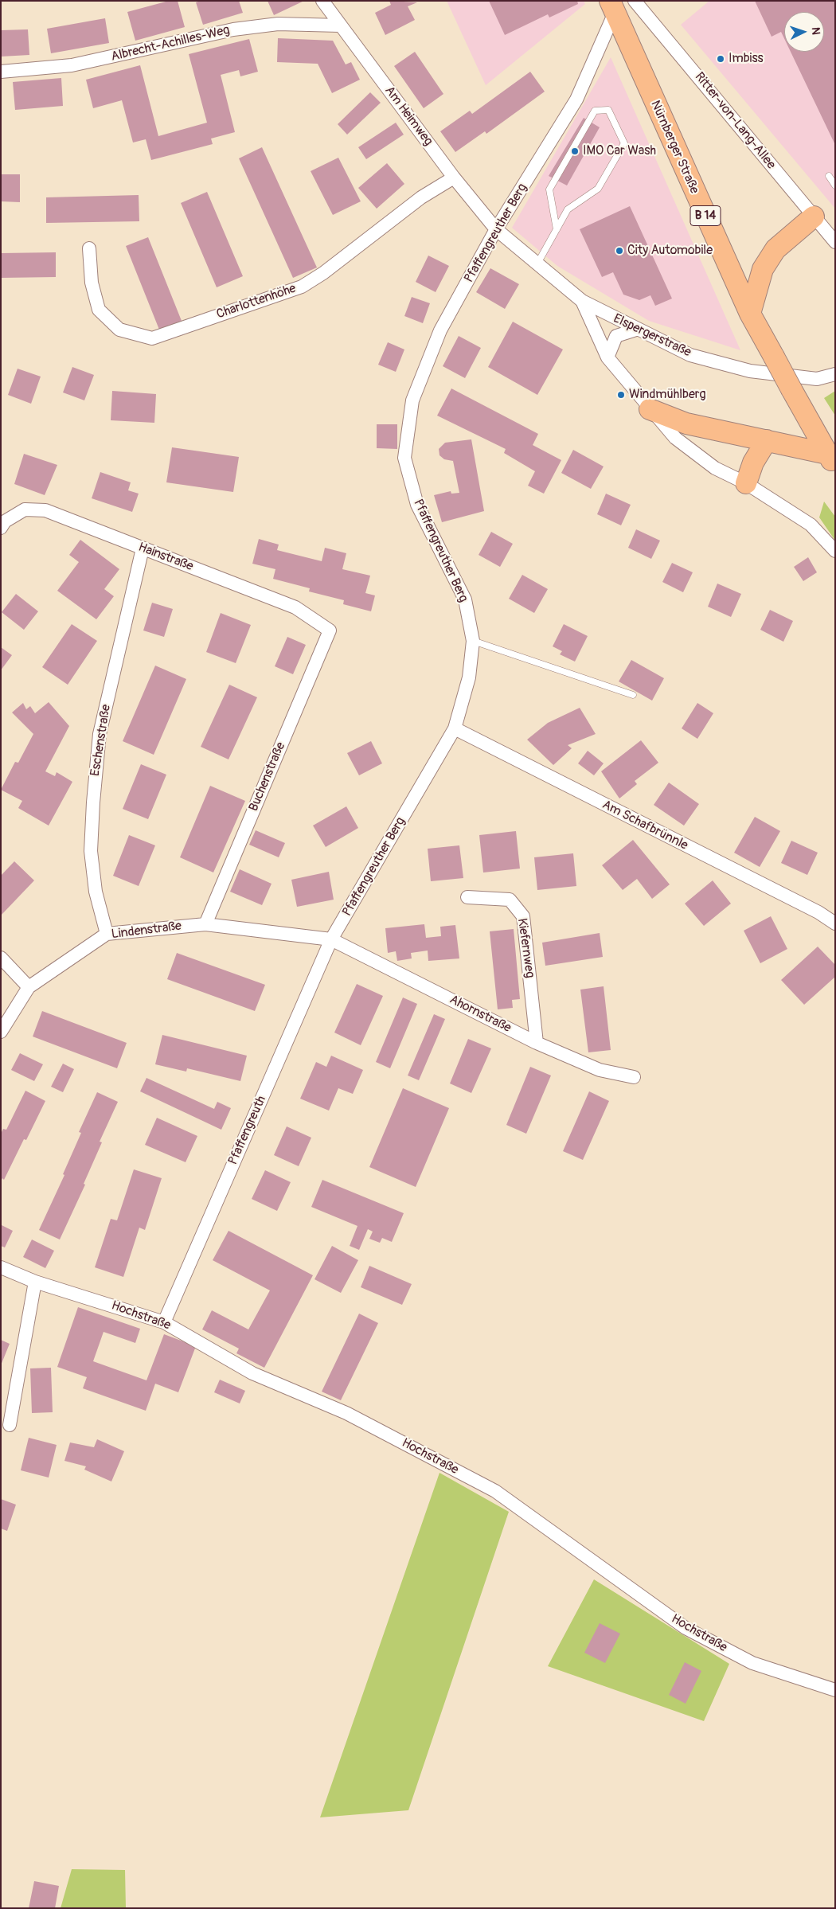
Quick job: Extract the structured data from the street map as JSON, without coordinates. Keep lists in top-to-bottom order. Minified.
{"streets":{"main road":["Nürnberger Straße","B 14"],"street":["Albrecht-Achilles-Weg","Am Heimweg","Ritter-von-Lang-Allee","Pfaffengreuther Berg","Charlottenhöhe","Elspergerstraße","Hainstraße","Eschenstraße","Buchenstraße","Am Schafbrünnle","Lindenstraße","Kiefernweg","Ahornstraße","Pfaffengreuth","Hochstraße"]},"crossings":[["Albrecht-Achilles-Weg","Am Heimweg"],["Am Heimweg","Pfaffengreuther Berg"],["Am Heimweg","Charlottenhöhe"],["Am Heimweg","Elspergerstraße"],["Nürnberger Straße","Pfaffengreuther Berg"],["Pfaffengreuther Berg","Elspergerstraße"],["Pfaffengreuther Berg","Am Schafbrünnle"],["Pfaffengreuther Berg","Lindenstraße"],["Pfaffengreuther Berg","Ahornstraße"],["Pfaffengreuther Berg","Pfaffengreuth"],["Hainstraße","Eschenstraße"],["Hainstraße","Buchenstraße"],["Eschenstraße","Lindenstraße"],["Buchenstraße","Lindenstraße"],["Lindenstraße","Ahornstraße"],["Lindenstraße","Pfaffengreuth"],["Kiefernweg","Ahornstraße"],["Ahornstraße","Pfaffengreuth"],["Pfaffengreuth","Hochstraße"]],"places":["Imbiss","IMO Car Wash","City Automobile","Windmühlberg"],"north":"right"}
